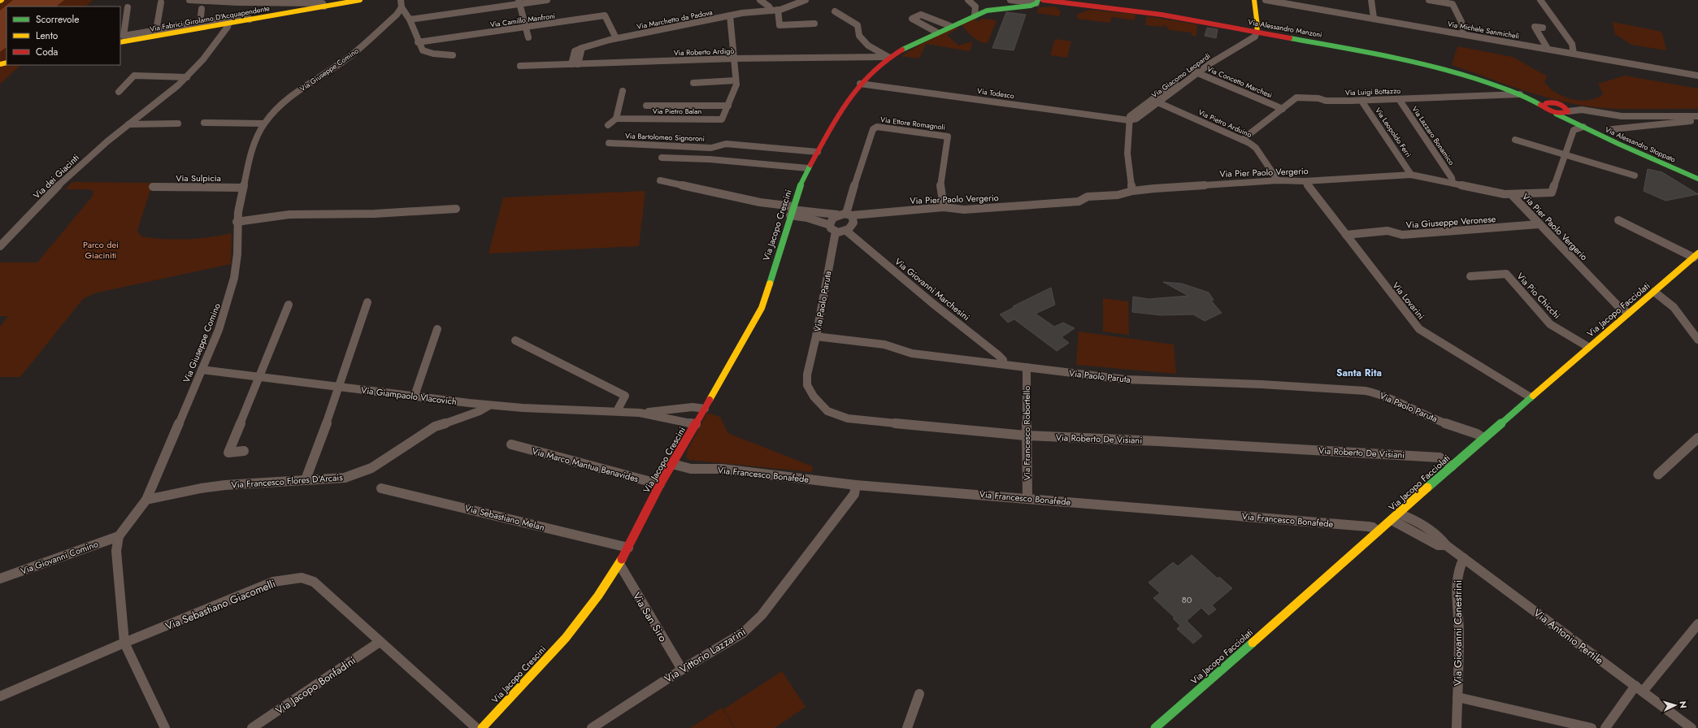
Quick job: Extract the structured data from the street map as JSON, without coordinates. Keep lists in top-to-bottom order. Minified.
{"streets":{"main road":["Via Fabrici Girolamo D'Acquapendente","Via Alessandro Manzoni","Via Alessandro Stoppato","Via Jacopo Crescini","Via Jacopo Facciolati"],"street":["Via Marchetto da Padova","Via Camillo Manfroni","Via Michele Sanmicheli","Via Roberto Ardigò","Via Giuseppe Comino","Via Giacomo Leopardi","Via Concetto Marchesi","Via Luigi Bottazzo","Via Todesco","Via Pietro Balan","Via Ettore Romagnoli","Via Pietro Arduino","Via Leopoldo Ferri","Via Lazzaro Bonamico","Via Bartolomeo Signoroni","Via Pier Paolo Vergerio","Via dei Giacinti","Via Sulpicia","Via Giuseppe Veronese","Via Giovanni Marchesini","Via Pio Chicchi","Via Lovarini","Via Paolo Paruta","Via Giampaolo Vlacovich","Via Francesco Robortello","Via Roberto De Visiani","Via Marco Mantua Benavides","Via Francesco Bonafede","Via Francesco Flores D'Arcais","Via Sebastiano Melan","Via Giovanni Comino","Via Sebastiano Giacomelli","Via San Siro","Via Giovanni Canestrini","Via Antonio Pertile","Via Vittorio Lazzarini","Via Jacopo Bonfadini"]},"crossings":[["Via Fabrici Girolamo D'Acquapendente","Via dei Giacinti"],["Via Marchetto da Padova","Via Camillo Manfroni"],["Via Marchetto da Padova","Via Pietro Balan"],["Via Alessandro Manzoni","Via Giacomo Leopardi"],["Via Alessandro Manzoni","Via Luigi Bottazzo"],["Via Alessandro Manzoni","Via Alessandro Stoppato"],["Via Alessandro Manzoni","Via Jacopo Crescini"],["Via Roberto Ardigò","Via Pietro Balan"],["Via Roberto Ardigò","Via Jacopo Crescini"],["Via Giuseppe Comino","Via Sulpicia"],["Via Giuseppe Comino","Via Giampaolo Vlacovich"],["Via Giuseppe Comino","Via Francesco Flores D'Arcais"],["Via Giuseppe Comino","Via Giovanni Comino"],["Via Giacomo Leopardi","Via Concetto Marchesi"],["Via Giacomo Leopardi","Via Todesco"],["Via Giacomo Leopardi","Via Pietro Arduino"],["Via Concetto Marchesi","Via Luigi Bottazzo"],["Via Luigi Bottazzo","Via Pietro Arduino"],["Via Luigi Bottazzo","Via Leopoldo Ferri"],["Via Luigi Bottazzo","Via Lazzaro Bonamico"],["Via Todesco","Via Jacopo Crescini"],["Via Ettore Romagnoli","Via Pier Paolo Vergerio"],["Via Ettore Romagnoli","Via Giovanni Marchesini"],["Via Ettore Romagnoli","Via Paolo Paruta"],["Via Pietro Arduino","Via Pier Paolo Vergerio"],["Via Leopoldo Ferri","Via Pier Paolo Vergerio"],["Via Lazzaro Bonamico","Via Pier Paolo Vergerio"],["Via Bartolomeo Signoroni","Via Jacopo Crescini"],["Via Pier Paolo Vergerio","Via Giuseppe Veronese"],["Via Pier Paolo Vergerio","Via Jacopo Crescini"],["Via Pier Paolo Vergerio","Via Giovanni Marchesini"],["Via Pier Paolo Vergerio","Via Lovarini"],["Via Pier Paolo Vergerio","Via Paolo Paruta"],["Via Pier Paolo Vergerio","Via Jacopo Facciolati"],["Via Giuseppe Veronese","Via Lovarini"],["Via Jacopo Crescini","Via Giampaolo Vlacovich"],["Via Jacopo Crescini","Via Marco Mantua Benavides"],["Via Jacopo Crescini","Via Francesco Bonafede"],["Via Jacopo Crescini","Via Sebastiano Melan"],["Via Jacopo Crescini","Via San Siro"],["Via Giovanni Marchesini","Via Paolo Paruta"],["Via Pio Chicchi","Via Jacopo Facciolati"],["Via Lovarini","Via Jacopo Facciolati"],["Via Paolo Paruta","Via Jacopo Facciolati"],["Via Paolo Paruta","Via Francesco Robortello"],["Via Paolo Paruta","Via Roberto De Visiani"],["Via Jacopo Facciolati","Via Roberto De Visiani"],["Via Jacopo Facciolati","Via Francesco Bonafede"],["Via Jacopo Facciolati","Via Antonio Pertile"],["Via Giampaolo Vlacovich","Via Francesco Flores D'Arcais"],["Via Francesco Robortello","Via Roberto De Visiani"],["Via Francesco Robortello","Via Francesco Bonafede"],["Via Francesco Bonafede","Via Vittorio Lazzarini"],["Via Sebastiano Giacomelli","Via Jacopo Bonfadini"],["Via San Siro","Via Vittorio Lazzarini"],["Via Giovanni Canestrini","Via Antonio Pertile"]],"districts":["Santa Rita"],"parks":["Parco dei Giaciniti"],"house_numbers":["80"],"legend":["Scorrevole","Lento","Coda"],"north":"right"}
